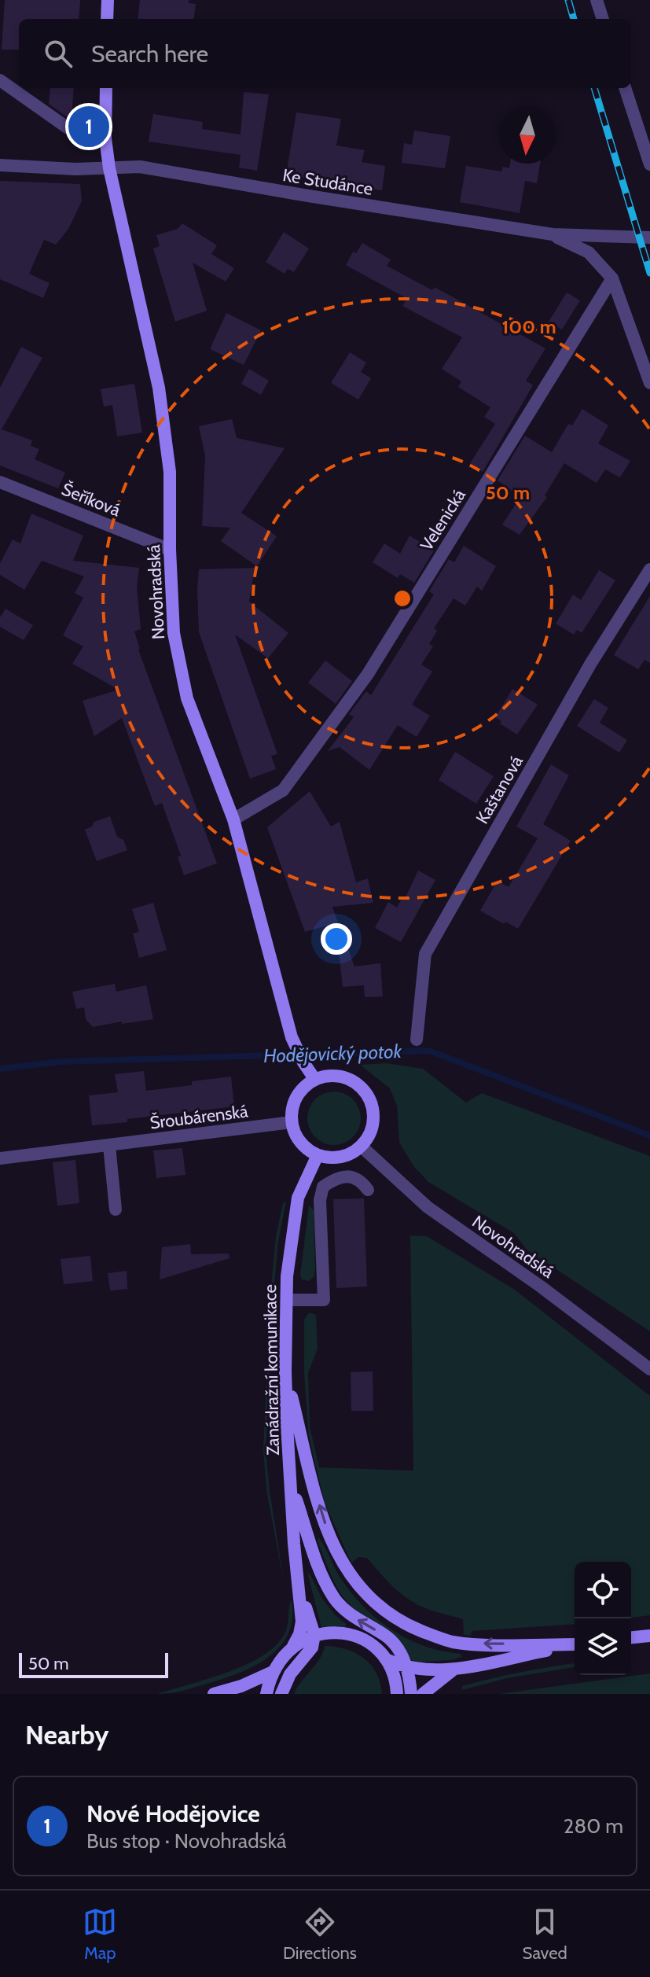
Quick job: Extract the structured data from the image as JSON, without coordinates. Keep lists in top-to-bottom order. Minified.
{"streets":{"main road":["Novohradská","Zanádražní komunikace"],"street":["Ke Studánce","Šeříková","Velenická","Kaštanová","Šroubárenská"]},"crossings":[["Ke Studánce","Novohradská"],["Šeříková","Novohradská"],["Velenická","Novohradská"],["Novohradská","Šroubárenská"],["Novohradská","Zanádražní komunikace"],["Šroubárenská","Zanádražní komunikace"]],"water":["Hodějovický potok"],"scale_bar":"50 m","north":"bottom","page":{"search":"Search here","pins":"1","scale":"50 m","heading":"Nearby","list":[{"mark":"1","name":"Nové Hodějovice","note":"Bus stop · Novohradská","value":"280 m"}],"nav":["Map","Directions","Saved"]},"rings":["100 m","50 m"]}
